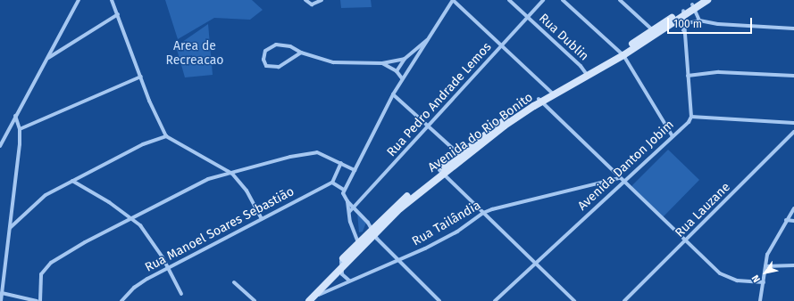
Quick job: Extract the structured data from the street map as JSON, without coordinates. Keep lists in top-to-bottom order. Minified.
{"streets":{"main road":["Avenida do Rio Bonito"],"street":["Rua Dublin","Rua Pedro Andrade Lemos","Avenida Danton Jobim","Rua Lauzane","Rua Tailândia","Rua Manoel Soares Sebastião"]},"crossings":[["Rua Dublin","Rua Pedro Andrade Lemos"],["Rua Dublin","Avenida do Rio Bonito"],["Avenida do Rio Bonito","Avenida Danton Jobim"],["Avenida do Rio Bonito","Rua Tailândia"]],"parks":["Area de Recreacao"],"scale_bar":"100 m","north":"bottom left"}
